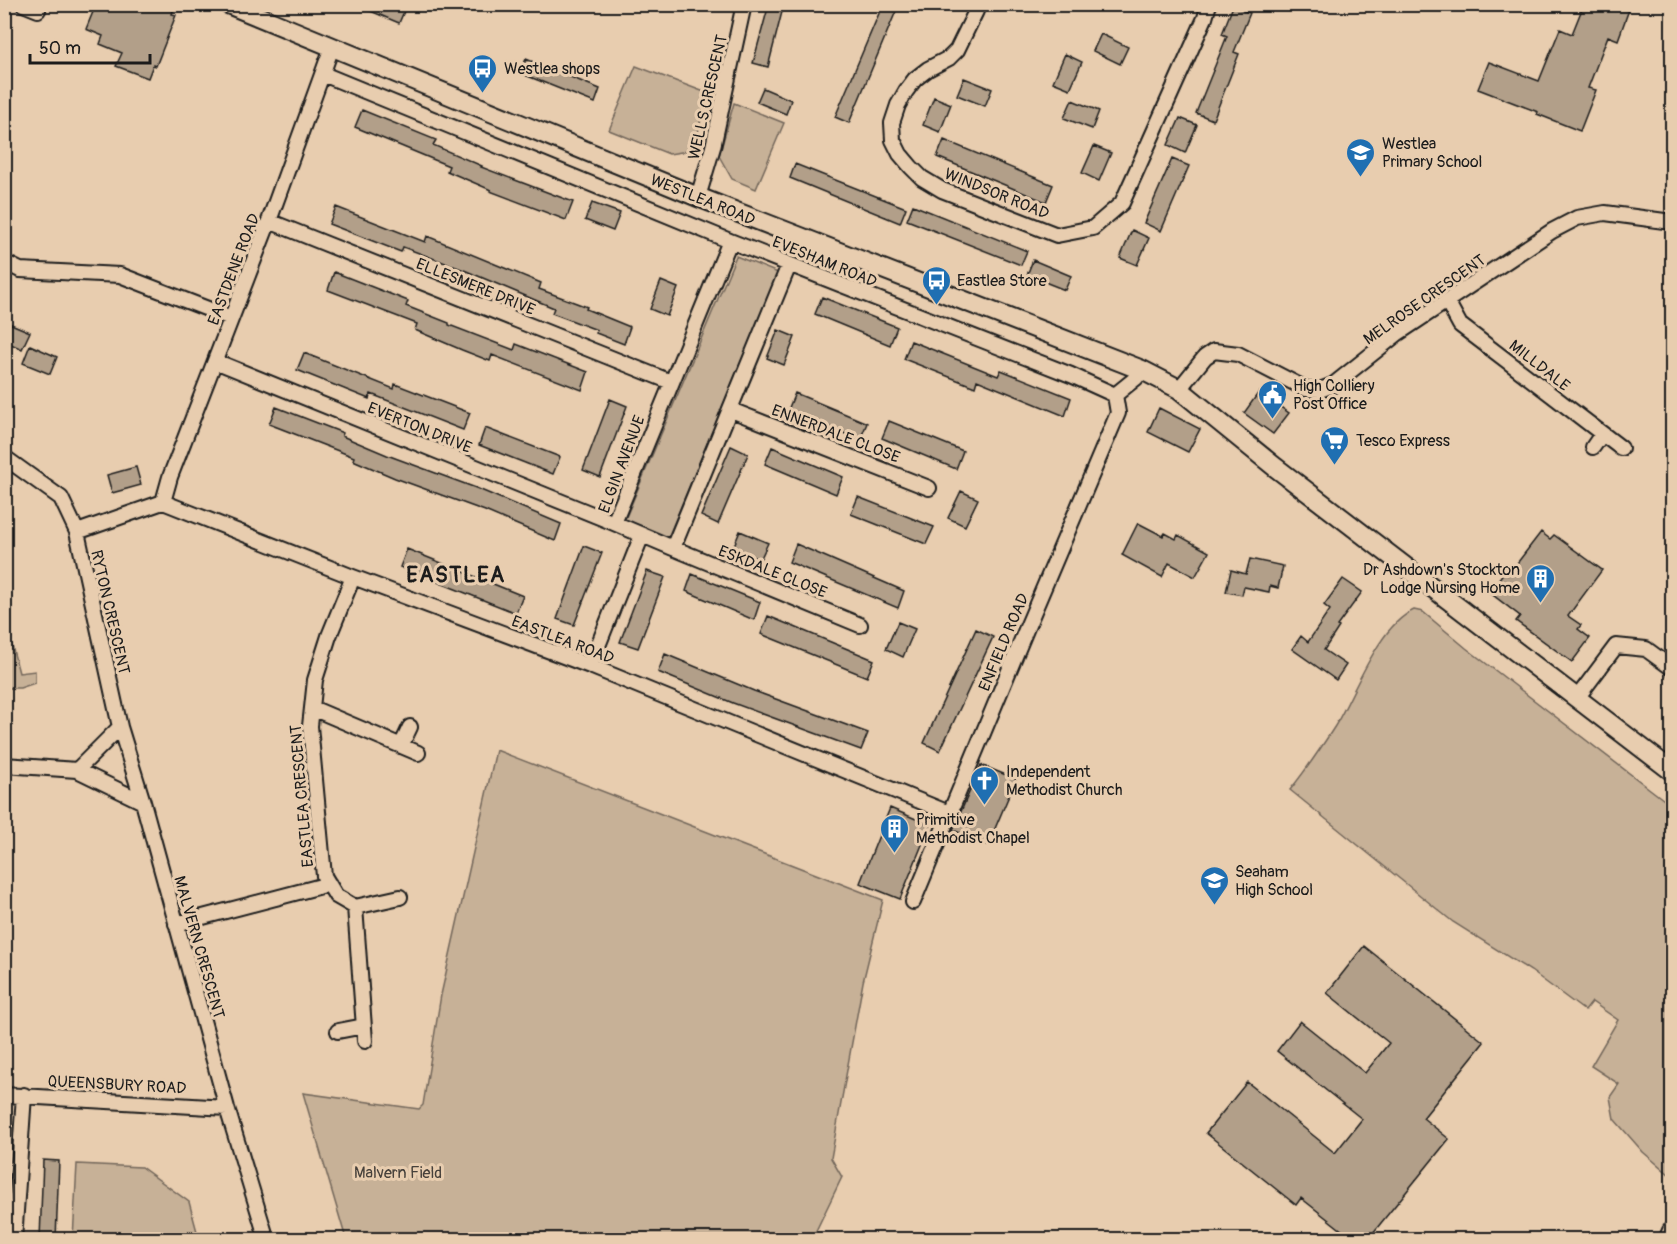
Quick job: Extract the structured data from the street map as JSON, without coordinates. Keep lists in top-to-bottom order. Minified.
{"streets":{"main road":["WESTLEA ROAD"],"street":["WELLS CRESCENT","WINDSOR ROAD","EVESHAM ROAD","EASTDENE ROAD","ELLESMERE DRIVE","MELROSE CRESCENT","MILLDALE","EVERTON DRIVE","ENNERDALE CLOSE","ELGIN AVENUE","ESKDALE CLOSE","RYTON CRESCENT","EASTLEA ROAD","ENFIELD ROAD","EASTLEA CRESCENT","MALVERN CRESCENT","QUEENSBURY ROAD"]},"crossings":[["WELLS CRESCENT","WESTLEA ROAD"],["WESTLEA ROAD","EASTDENE ROAD"],["WESTLEA ROAD","MELROSE CRESCENT"],["EVESHAM ROAD","EASTDENE ROAD"],["EVESHAM ROAD","ELGIN AVENUE"],["EVESHAM ROAD","ENFIELD ROAD"],["EASTDENE ROAD","ELLESMERE DRIVE"],["EASTDENE ROAD","EVERTON DRIVE"],["EASTDENE ROAD","EASTLEA ROAD"],["ELLESMERE DRIVE","ELGIN AVENUE"],["MELROSE CRESCENT","MILLDALE"],["EVERTON DRIVE","ELGIN AVENUE"],["ELGIN AVENUE","ESKDALE CLOSE"],["RYTON CRESCENT","MALVERN CRESCENT"],["EASTLEA ROAD","ENFIELD ROAD"],["EASTLEA ROAD","EASTLEA CRESCENT"],["MALVERN CRESCENT","QUEENSBURY ROAD"]],"districts":["EASTLEA"],"parks":["Malvern Field"],"places":{"bus stop":["Westlea shops","Eastlea Store"],"school or university":["Westlea Primary School","Seaham High School"],"public building":["High Colliery Post Office"],"supermarket":["Tesco Express"],"building":["Dr Ashdown's Stockton Lodge Nursing Home","Primitive Methodist Chapel"],"church":["Independent Methodist Church"]},"scale_bar":"50 m"}
